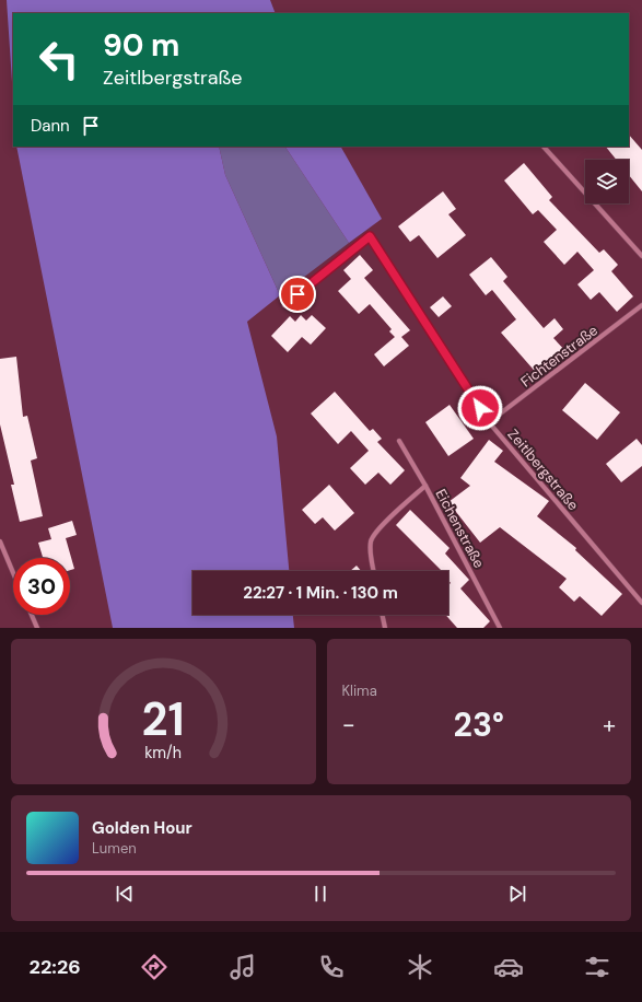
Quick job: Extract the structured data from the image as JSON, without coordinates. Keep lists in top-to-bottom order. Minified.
{"streets":{"street":["Fichtenstraße","Zeitlbergstraße","Eichenstraße"]},"crossings":[["Fichtenstraße","Zeitlbergstraße"]],"page":{"turn":["90 m","Zeitlbergstraße"],"then":"Dann","limit":"30","trip":"22:27 · 1 Min. · 130 m","tile":"Klima","heat":["−","23°","+"],"song":["Golden Hour","Lumen"],"tabs":"22:26","gauge":["21","km/h"]}}
